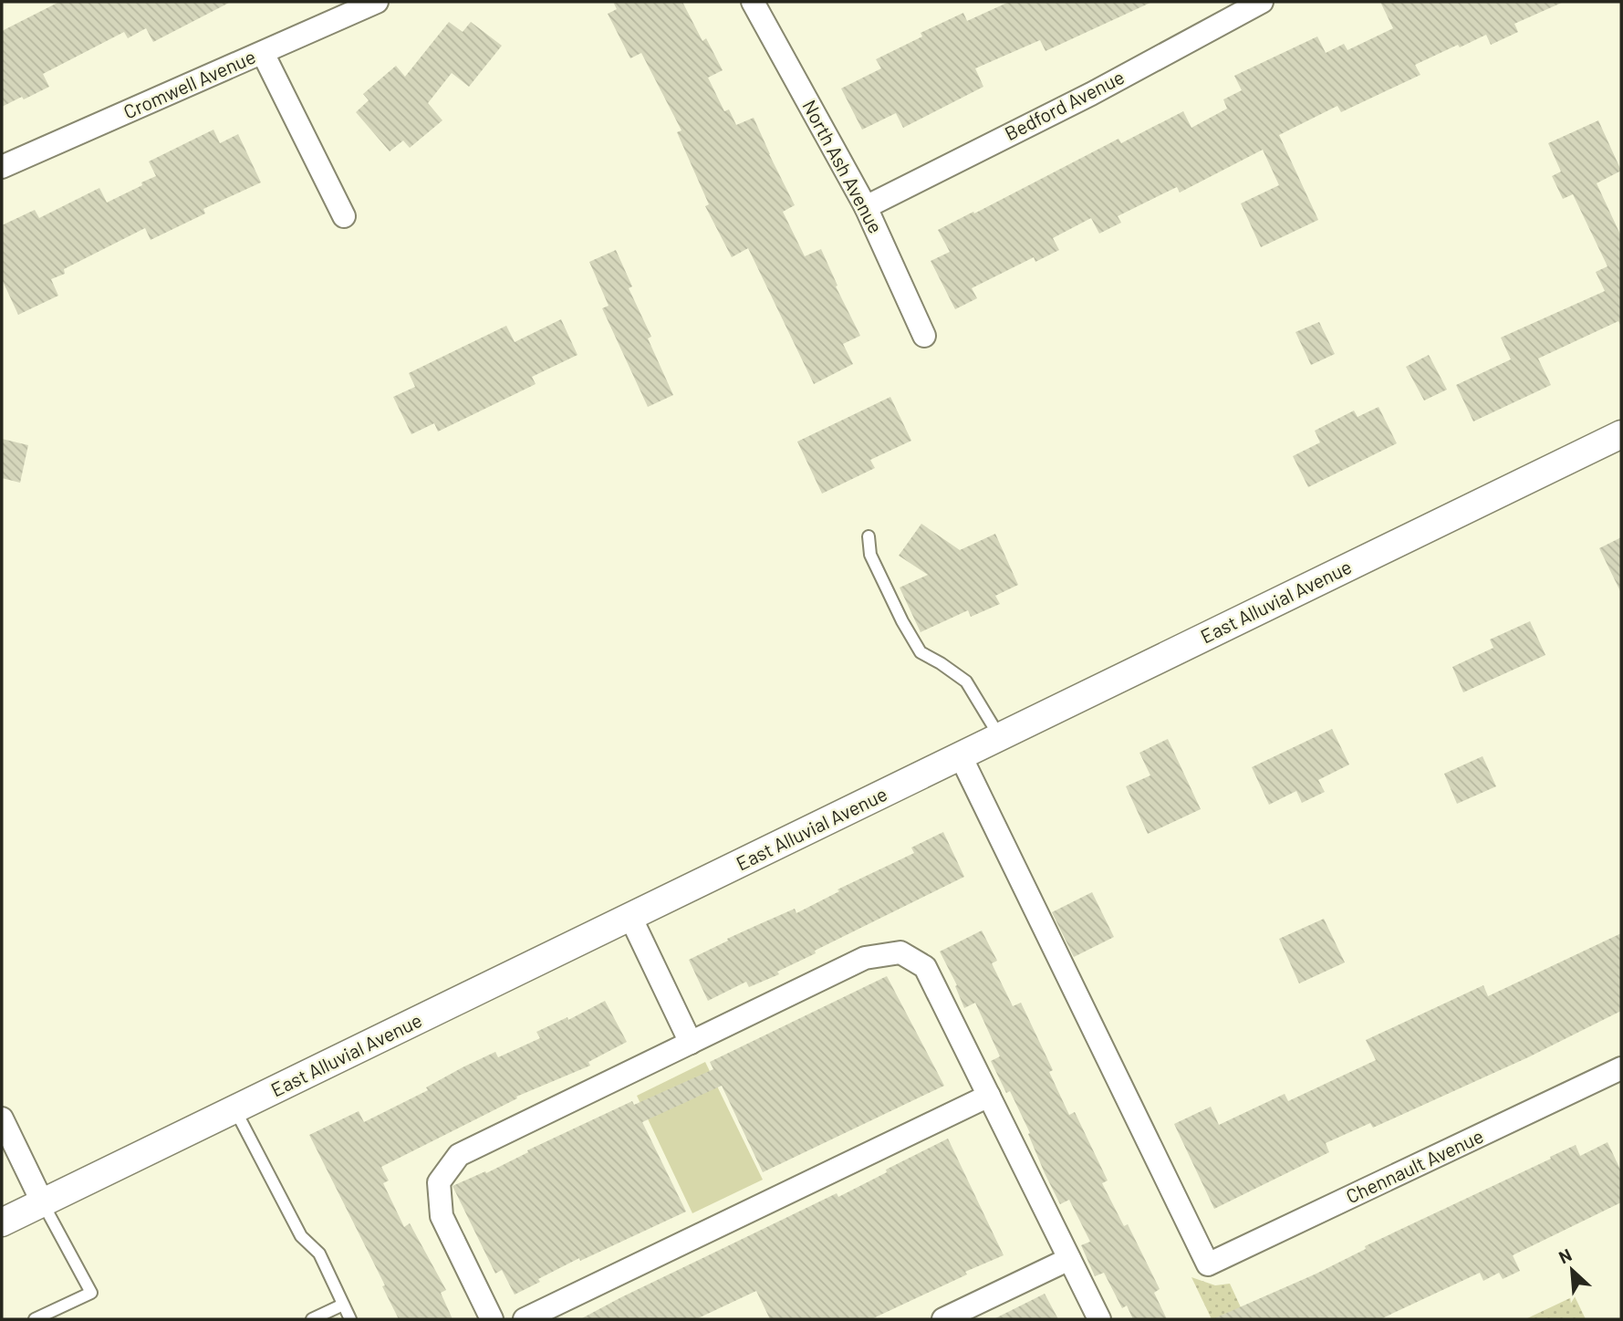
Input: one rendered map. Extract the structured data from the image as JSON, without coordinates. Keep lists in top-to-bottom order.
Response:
{
  "streets": {
    "street": [
      "Cromwell Avenue",
      "Bedford Avenue",
      "North Ash Avenue",
      "East Alluvial Avenue",
      "Chennault Avenue"
    ]
  },
  "crossings": [
    ["Bedford Avenue", "North Ash Avenue"],
    ["East Alluvial Avenue", "Chennault Avenue"]
  ],
  "north": "top left"
}
